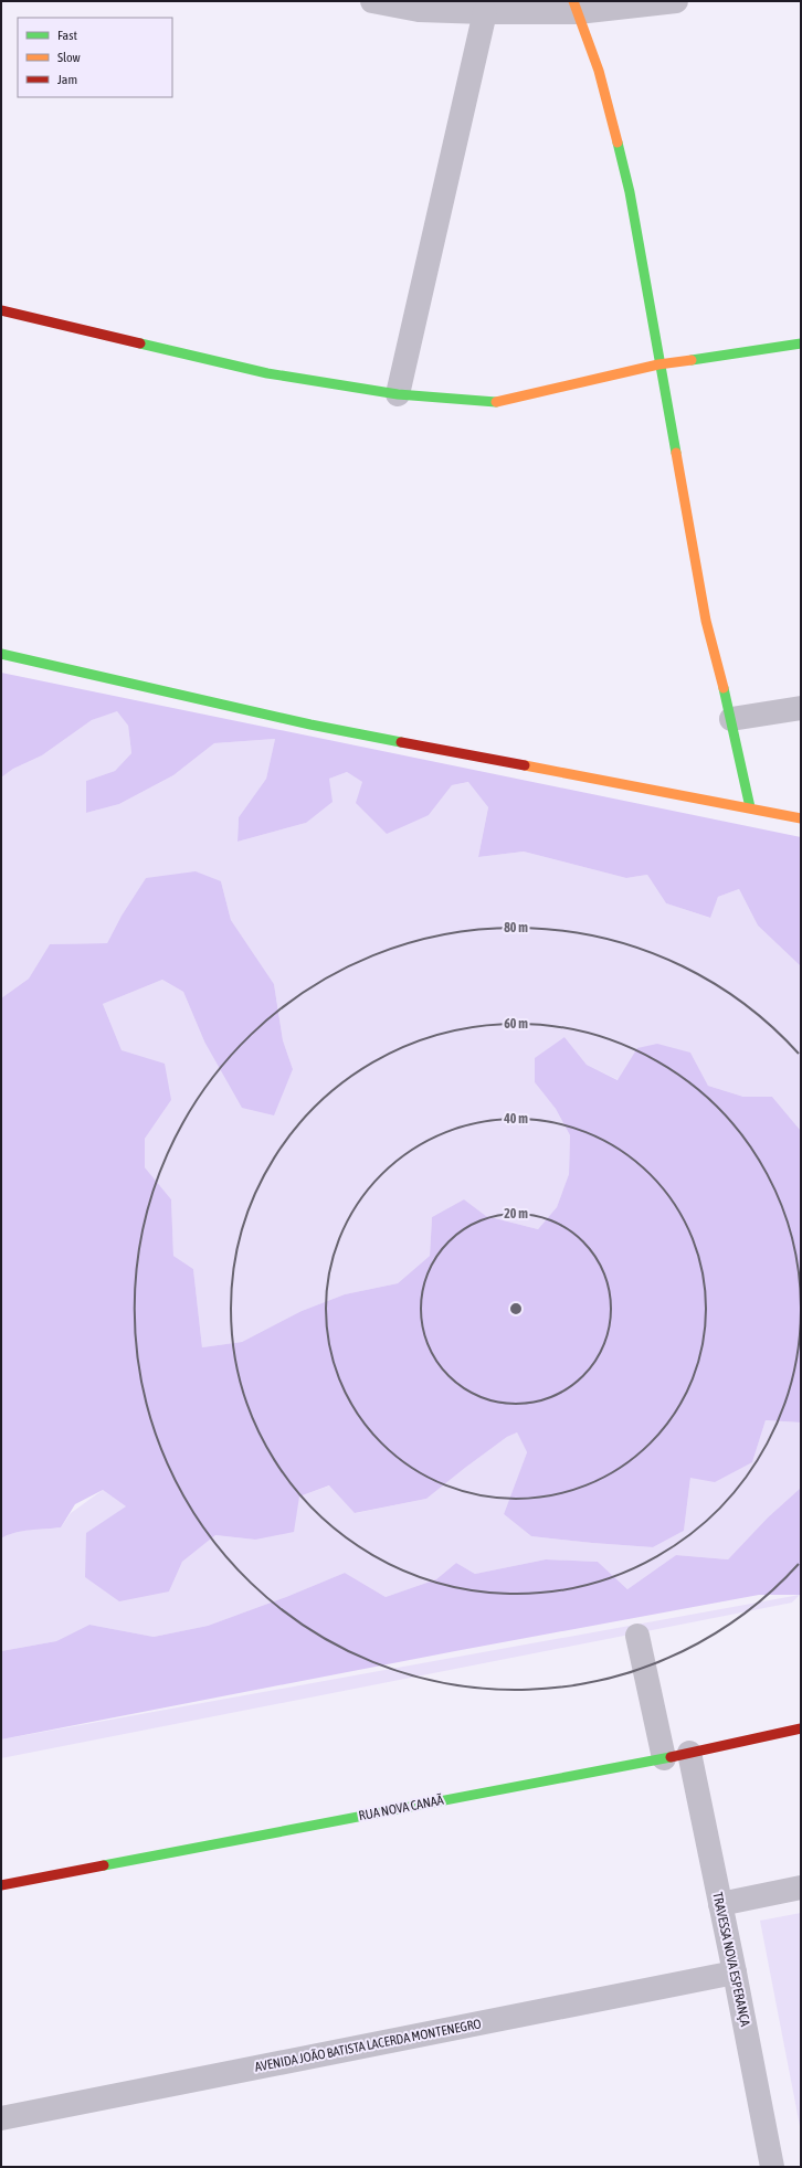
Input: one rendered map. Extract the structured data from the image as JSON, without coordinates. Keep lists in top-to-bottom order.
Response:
{
  "streets": {
    "street": ["RUA NOVA CANAÃ", "TRAVESSA NOVA ESPERANÇA", "AVENIDA JOÃO BATISTA LACERDA MONTENEGRO"]
  },
  "crossings": [
    ["RUA NOVA CANAÃ", "TRAVESSA NOVA ESPERANÇA"],
    ["TRAVESSA NOVA ESPERANÇA", "AVENIDA JOÃO BATISTA LACERDA MONTENEGRO"]
  ],
  "legend": ["Fast", "Slow", "Jam"],
  "rings": [
    "80 m",
    "60 m",
    "40 m",
    "20 m"
  ]
}
